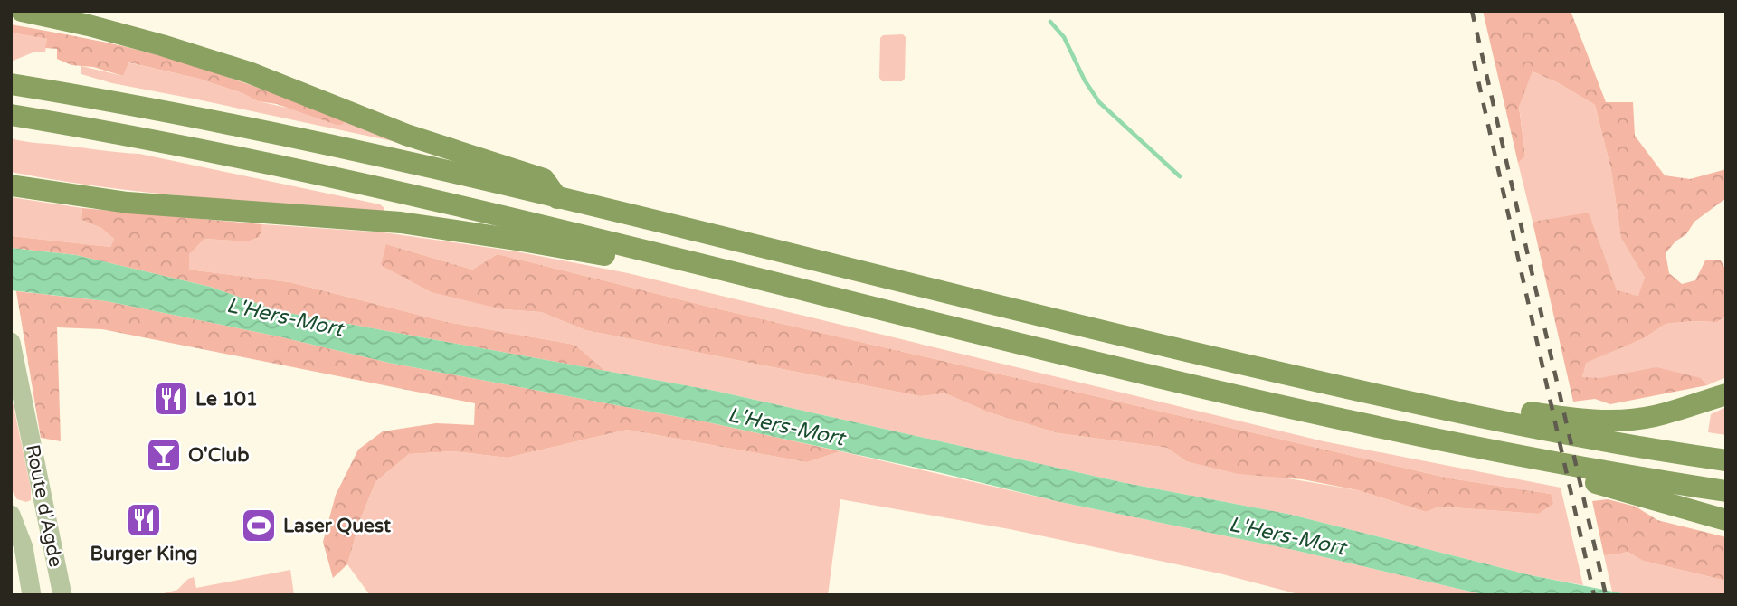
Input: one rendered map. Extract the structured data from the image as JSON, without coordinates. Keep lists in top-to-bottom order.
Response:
{
  "streets": {
    "main road": ["Route d'Agde"]
  },
  "water": ["L'Hers-Mort"],
  "places": {
    "restaurant": ["Le 101", "Burger King"],
    "bar": ["O'Club"],
    "sports": ["Laser Quest"]
  }
}
